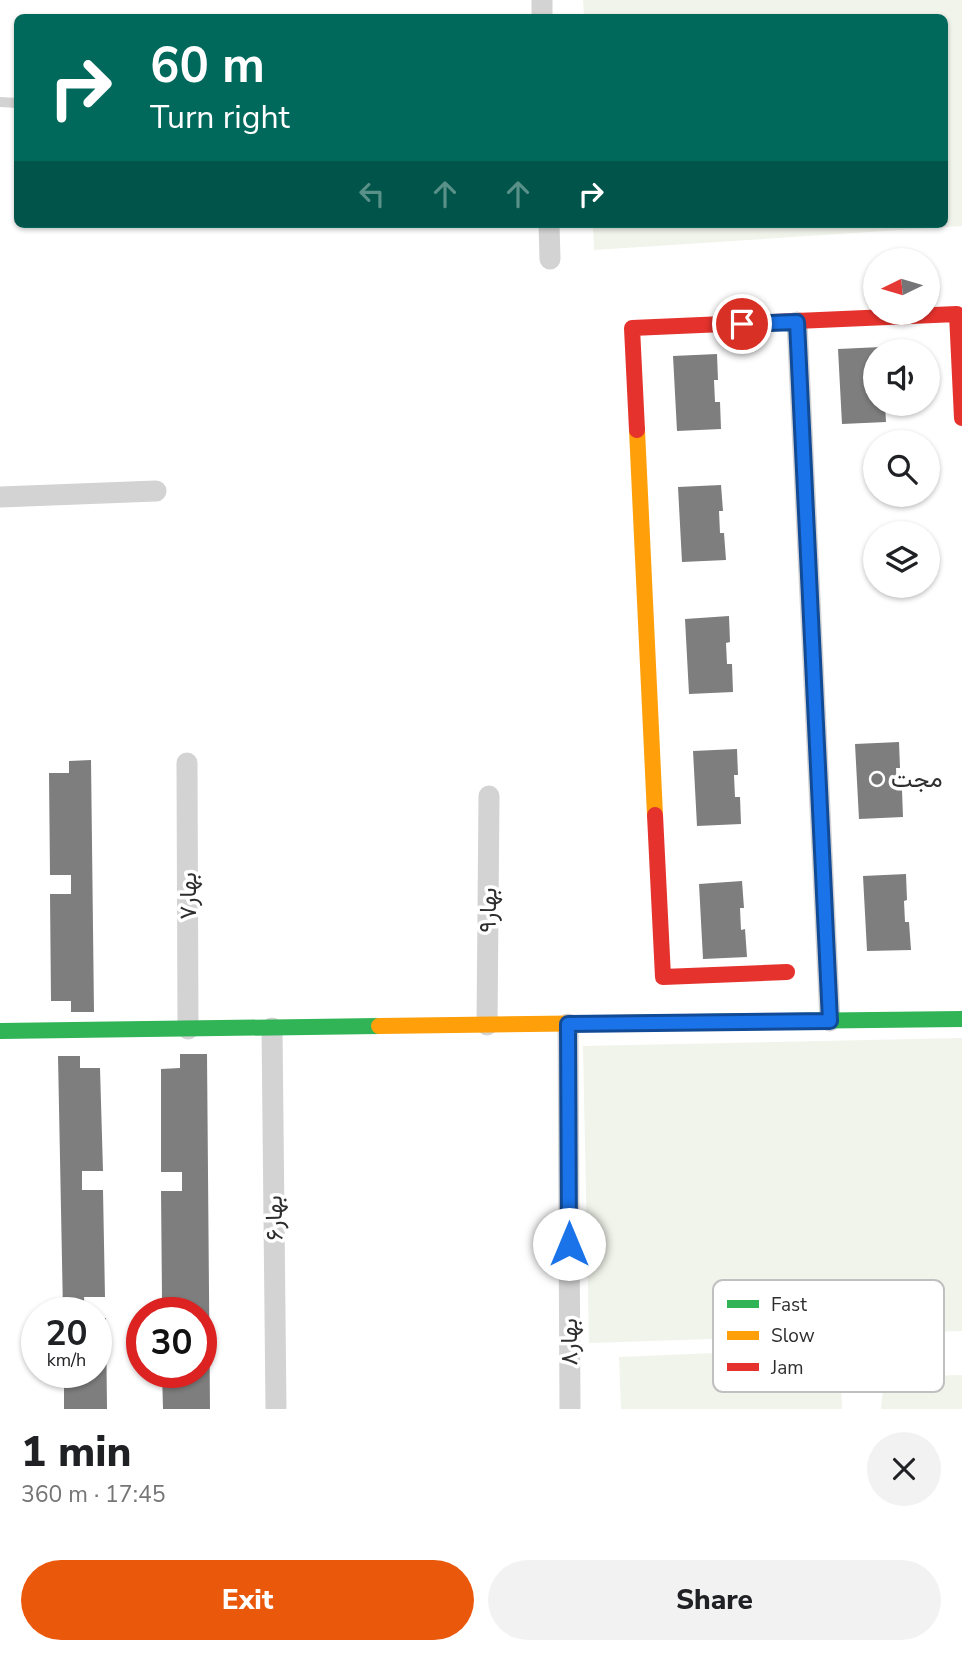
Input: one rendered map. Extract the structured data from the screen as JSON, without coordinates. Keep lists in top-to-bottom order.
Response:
{
  "streets": {
    "street": [
      "بهار۷",
      "بهار۹",
      "بهار۶",
      "بهار۸"
    ]
  },
  "places": ["مجت"],
  "legend": ["Fast", "Slow", "Jam"],
  "north": "left",
  "page": {
    "turn": ["60 m", "Turn right"],
    "speed": "20 km/h",
    "limit": "30",
    "heading": ["1 min", "360 m · 17:45"],
    "buttons": ["Exit", "Share"]
  }
}
